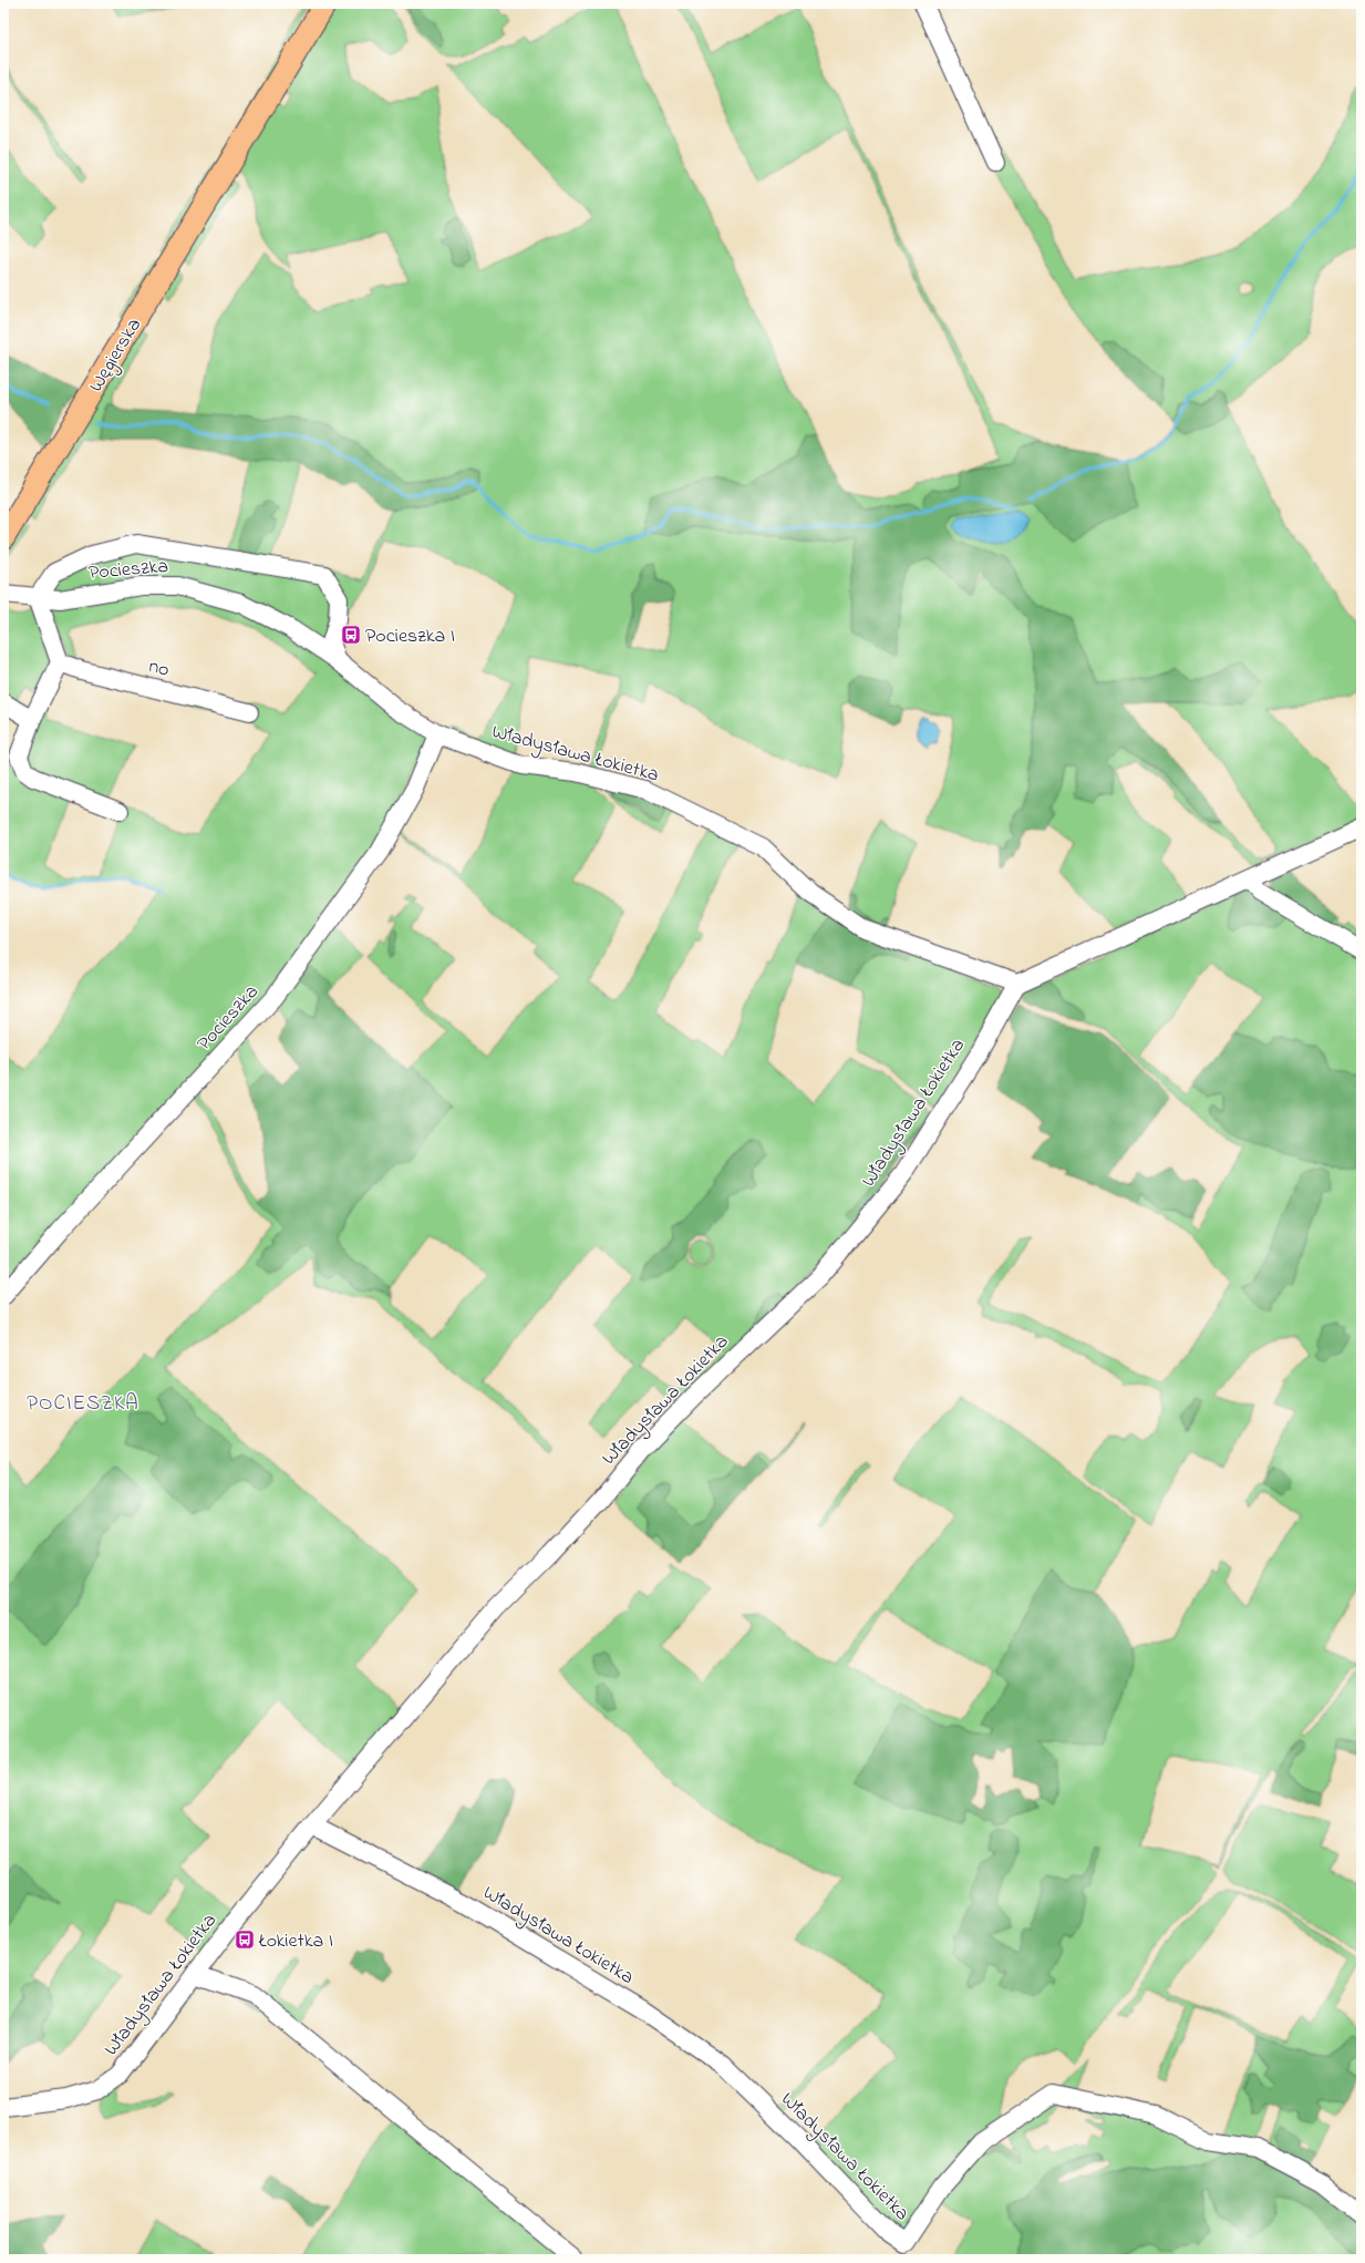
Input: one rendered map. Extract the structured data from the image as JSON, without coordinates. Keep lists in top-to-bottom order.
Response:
{
  "streets": {
    "main road": ["Węgierska"],
    "street": ["Pocieszka", "no", "Władysława Łokietka"]
  },
  "crossings": [
    ["Pocieszka", "Władysława Łokietka"]
  ],
  "districts": ["POCIESZKA"],
  "places": {
    "bus stop": ["Pocieszka I", "Łokietka I"]
  }
}
